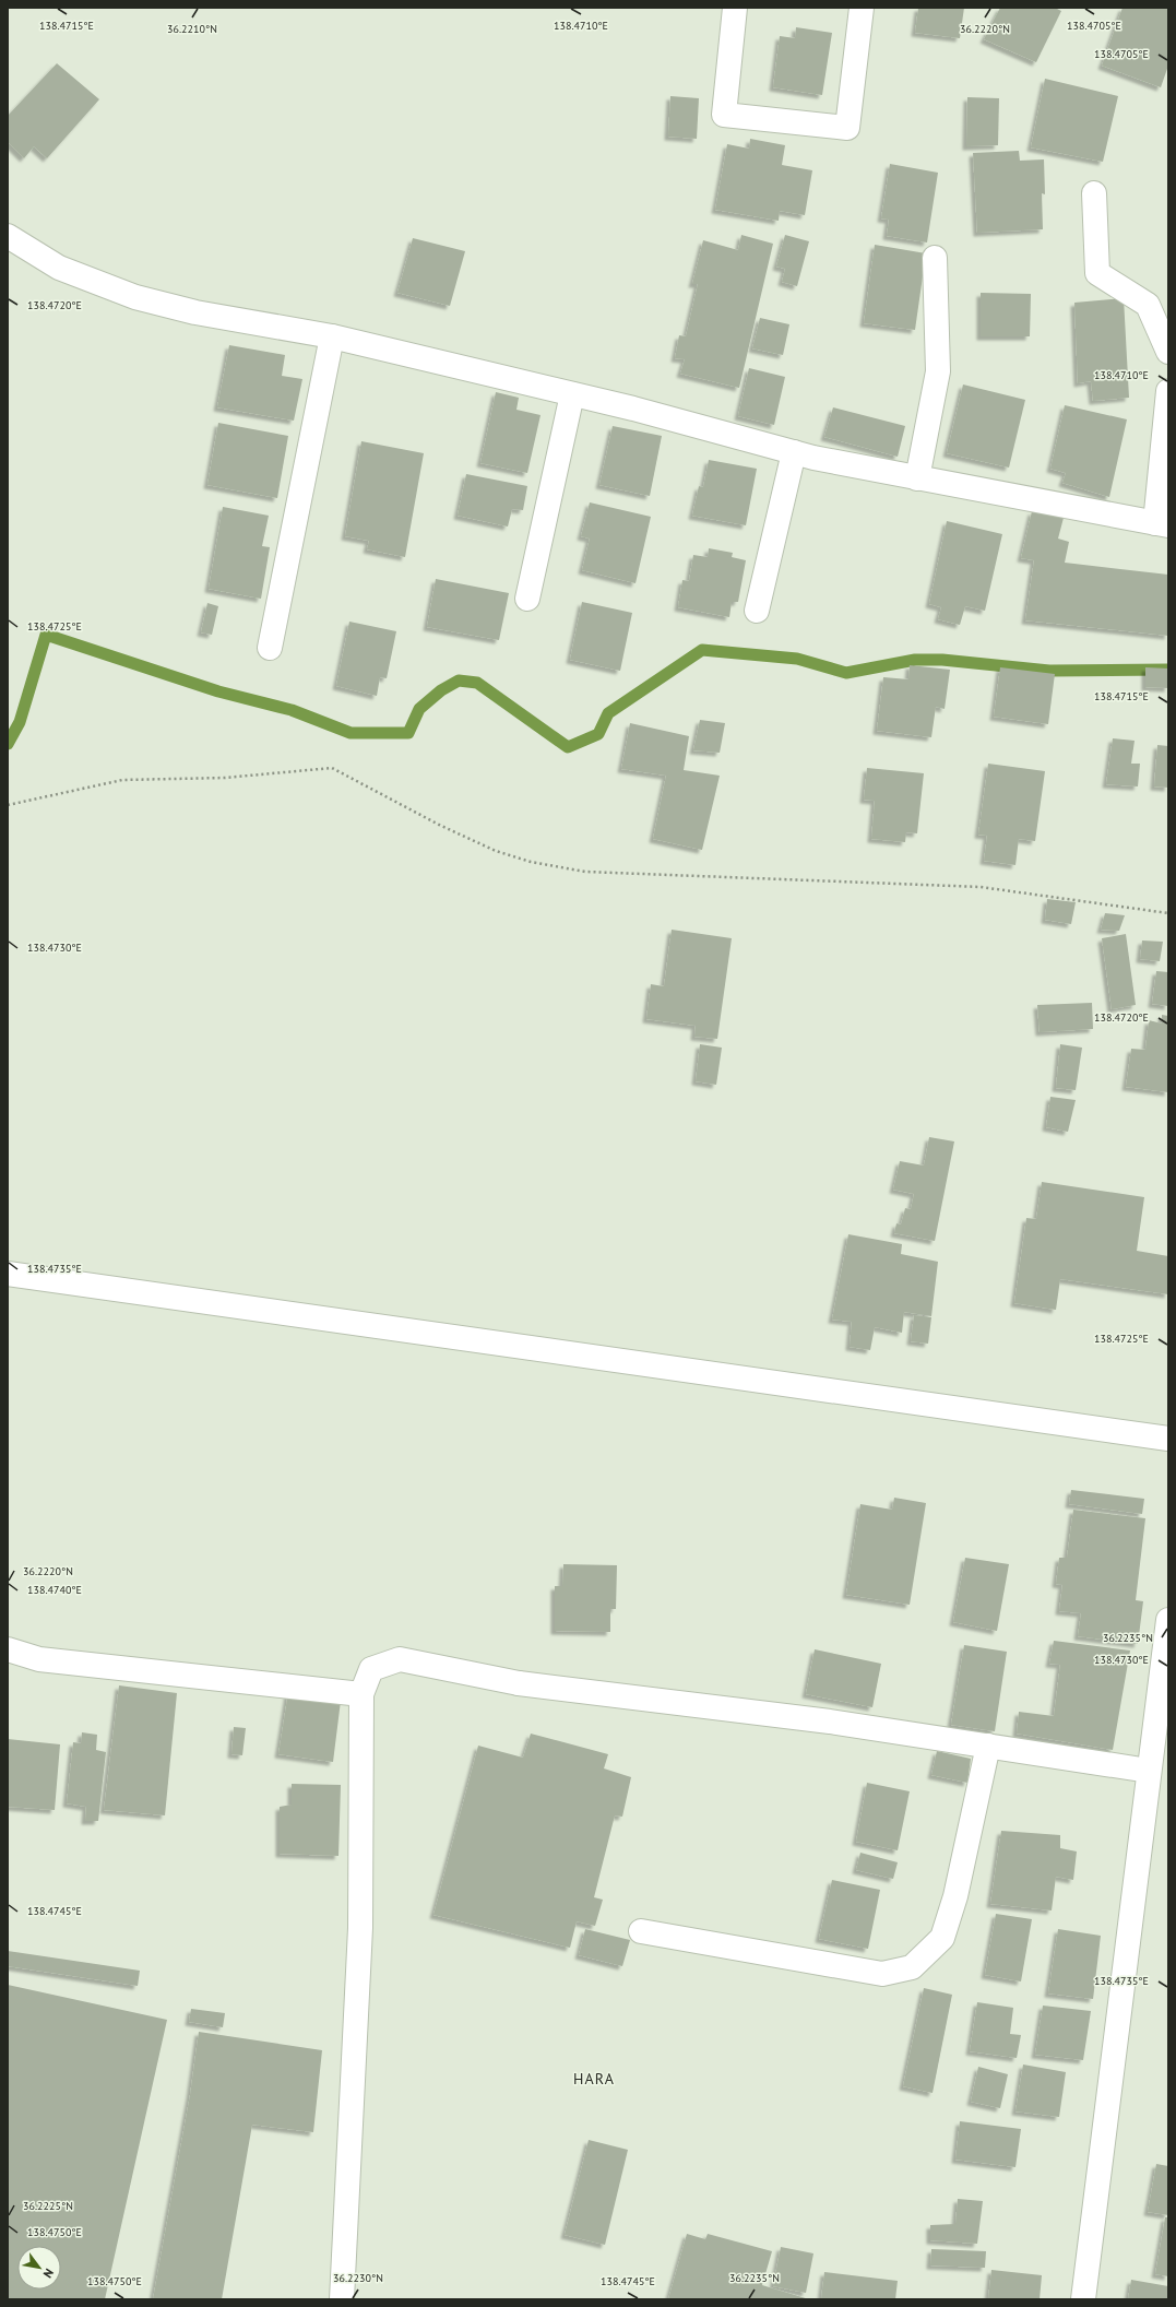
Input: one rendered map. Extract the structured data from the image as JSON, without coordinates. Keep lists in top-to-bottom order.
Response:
{
  "districts": ["HARA"],
  "north": "bottom right",
  "coordinates": [
    "138.4715°E",
    "138.4710°E",
    "138.4705°E",
    "36.2210°N",
    "36.2220°N",
    "138.4720°E",
    "138.4725°E",
    "138.4730°E",
    "138.4735°E",
    "138.4740°E",
    "36.2235°N",
    "138.4745°E",
    "36.2225°N",
    "138.4750°E",
    "36.2230°N"
  ]
}
